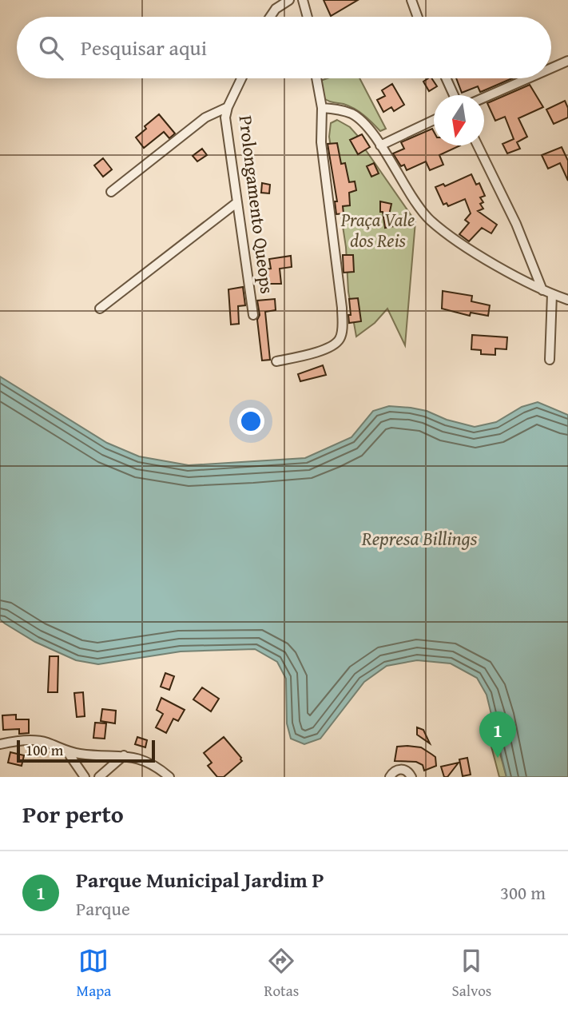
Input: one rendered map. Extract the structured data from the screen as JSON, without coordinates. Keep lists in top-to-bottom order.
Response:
{
  "streets": {
    "street": ["Prolongamento Queops"]
  },
  "water": ["Represa Billings"],
  "parks": ["Praça Vale dos Reis"],
  "scale_bar": "100 m",
  "north": "bottom",
  "page": {
    "search": "Pesquisar aqui",
    "pins": "1",
    "scale": "100 m",
    "heading": "Por perto",
    "list": [
      {
        "mark": "1",
        "name": "Parque Municipal Jardim P",
        "note": "Parque",
        "value": "300 m"
      }
    ],
    "nav": ["Mapa", "Rotas", "Salvos"]
  }
}
